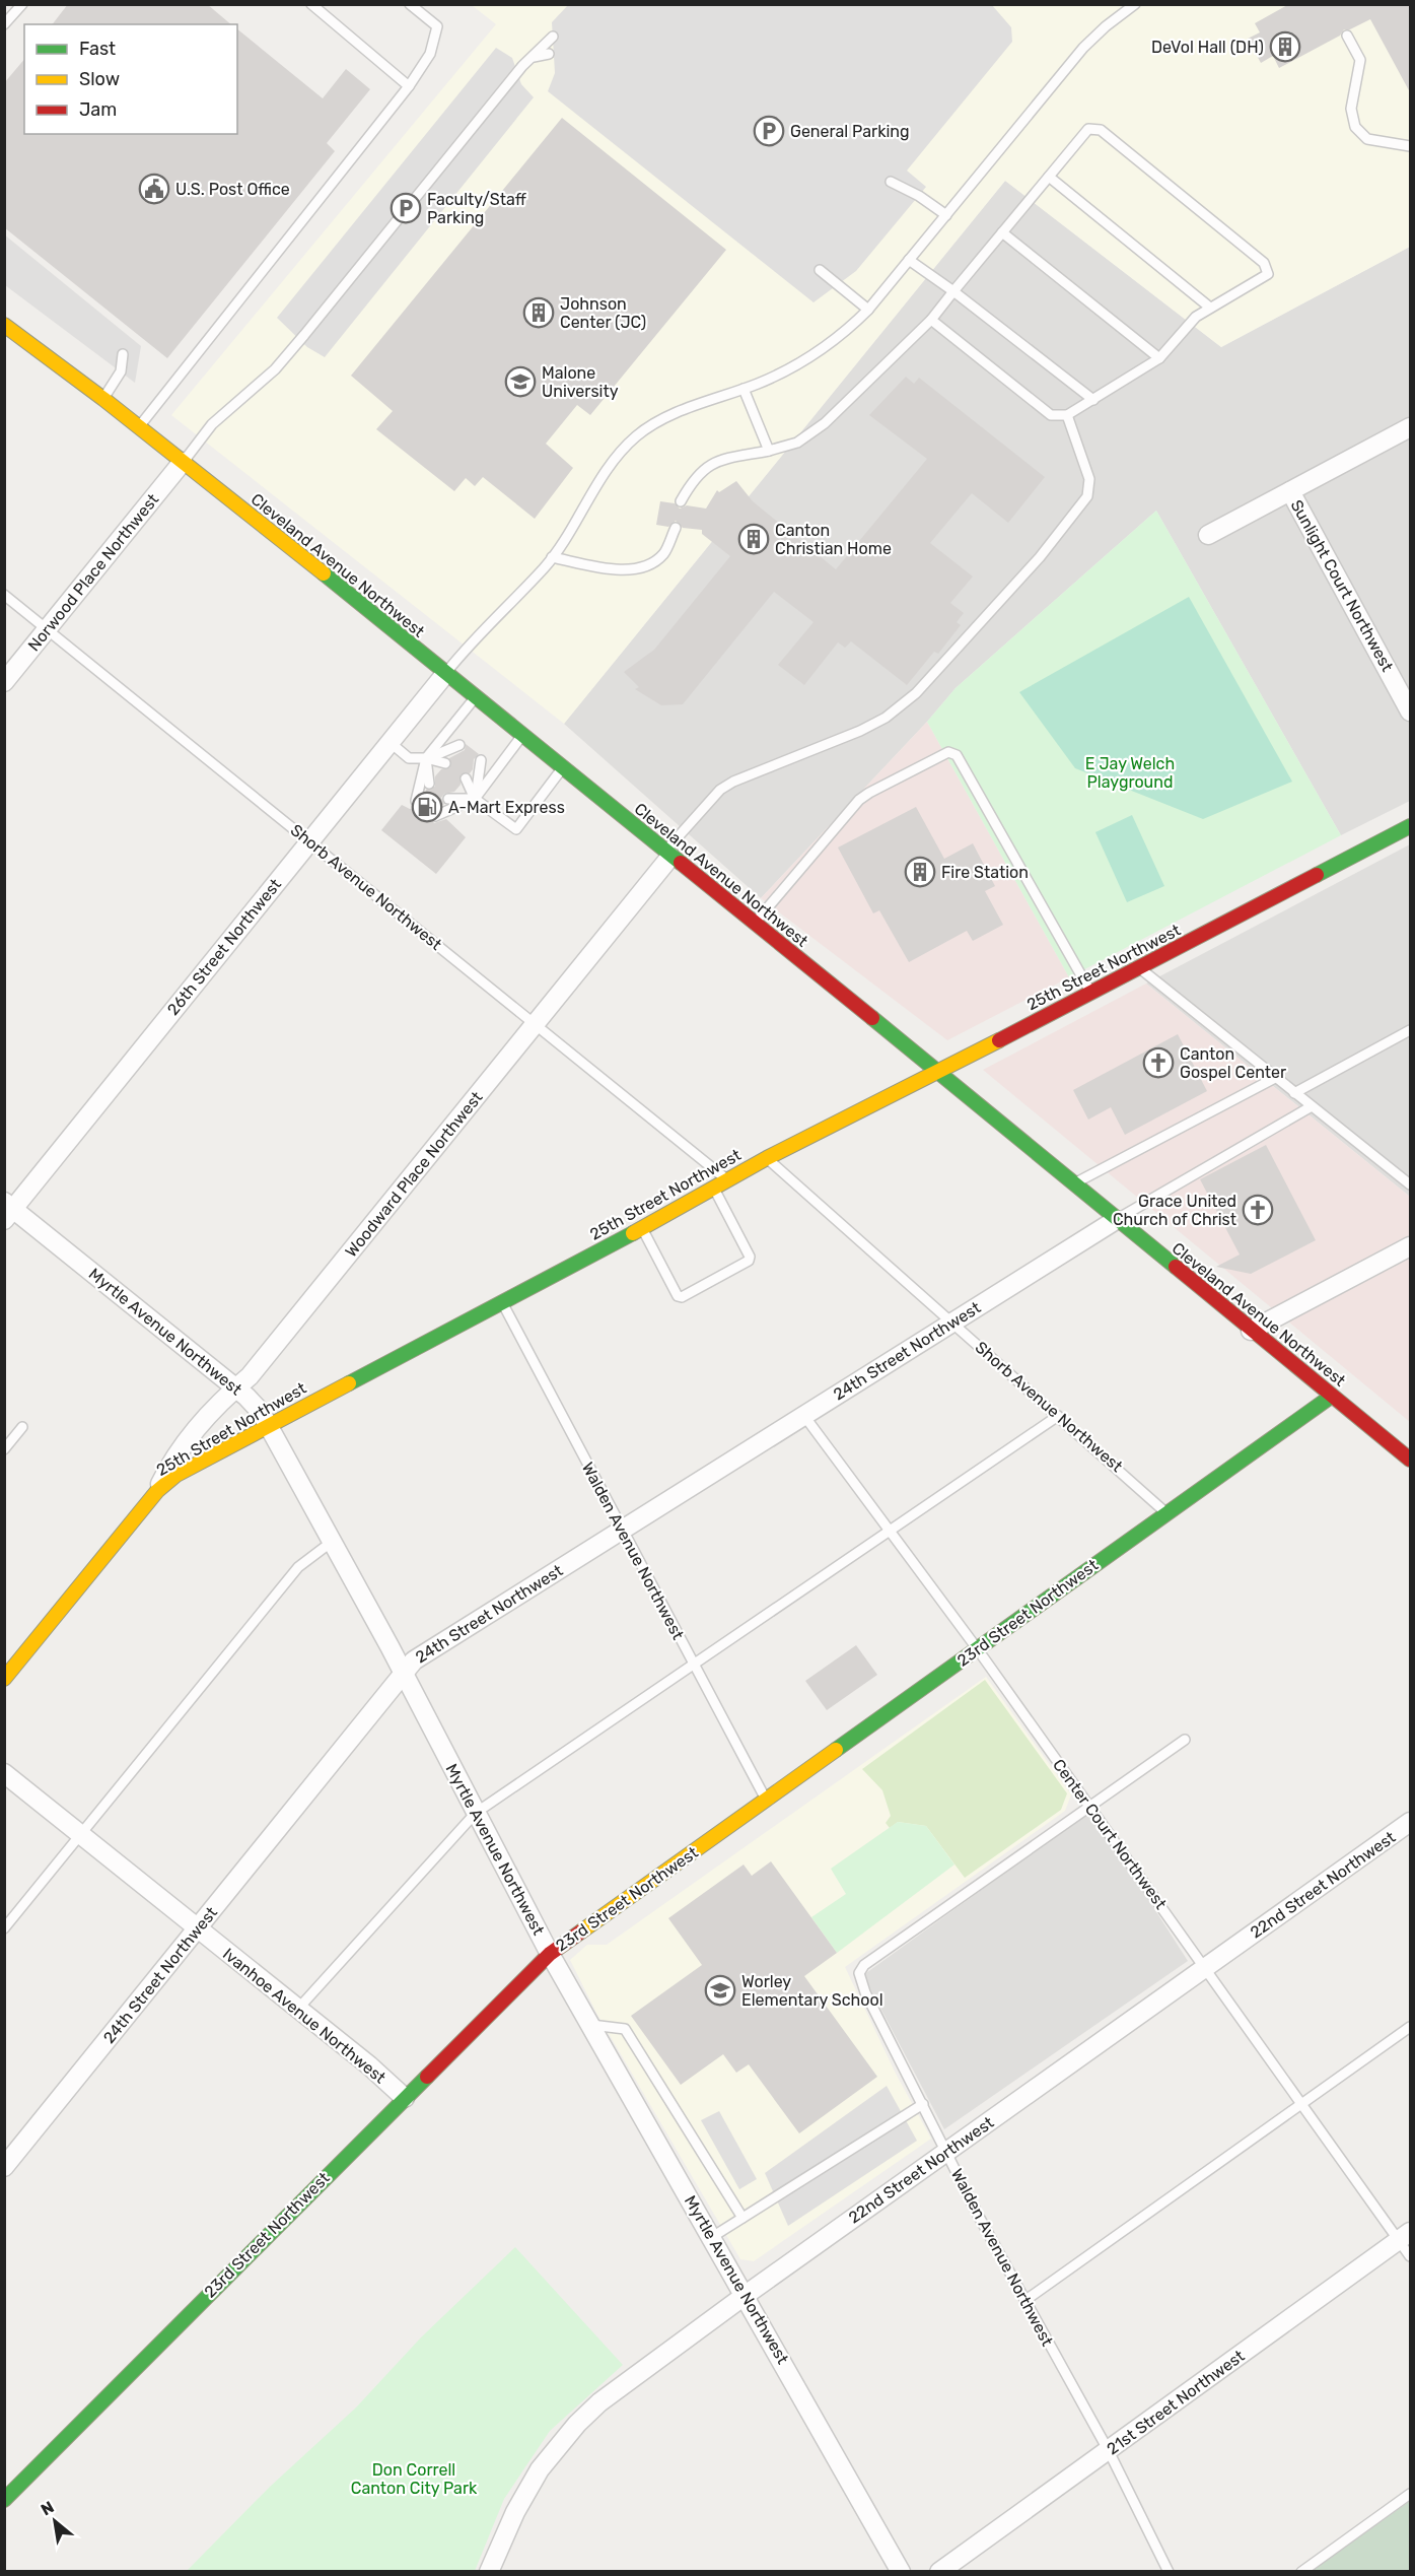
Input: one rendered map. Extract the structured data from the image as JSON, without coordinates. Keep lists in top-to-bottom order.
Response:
{
  "streets": {
    "street": [
      "Cleveland Avenue Northwest",
      "Norwood Place Northwest",
      "Sunlight Court Northwest",
      "26th Street Northwest",
      "25th Street Northwest",
      "Woodward Place Northwest",
      "Myrtle Avenue Northwest",
      "24th Street Northwest",
      "23rd Street Northwest",
      "22nd Street Northwest",
      "Ivanhoe Avenue Northwest",
      "21st Street Northwest"
    ],
    "lane": ["Shorb Avenue Northwest", "Walden Avenue Northwest", "Center Court Northwest"]
  },
  "crossings": [
    ["Cleveland Avenue Northwest", "Norwood Place Northwest"],
    ["Cleveland Avenue Northwest", "26th Street Northwest"],
    ["Cleveland Avenue Northwest", "25th Street Northwest"],
    ["Cleveland Avenue Northwest", "Woodward Place Northwest"],
    ["Cleveland Avenue Northwest", "24th Street Northwest"],
    ["Cleveland Avenue Northwest", "23rd Street Northwest"],
    ["Norwood Place Northwest", "Shorb Avenue Northwest"],
    ["Shorb Avenue Northwest", "26th Street Northwest"],
    ["Shorb Avenue Northwest", "25th Street Northwest"],
    ["Shorb Avenue Northwest", "Woodward Place Northwest"],
    ["Shorb Avenue Northwest", "24th Street Northwest"],
    ["Shorb Avenue Northwest", "23rd Street Northwest"],
    ["26th Street Northwest", "Myrtle Avenue Northwest"],
    ["25th Street Northwest", "Woodward Place Northwest"],
    ["25th Street Northwest", "Myrtle Avenue Northwest"],
    ["25th Street Northwest", "Walden Avenue Northwest"],
    ["Woodward Place Northwest", "Myrtle Avenue Northwest"],
    ["Myrtle Avenue Northwest", "24th Street Northwest"],
    ["Myrtle Avenue Northwest", "23rd Street Northwest"],
    ["Myrtle Avenue Northwest", "22nd Street Northwest"],
    ["24th Street Northwest", "Walden Avenue Northwest"],
    ["24th Street Northwest", "Center Court Northwest"],
    ["24th Street Northwest", "Ivanhoe Avenue Northwest"],
    ["Walden Avenue Northwest", "23rd Street Northwest"],
    ["Walden Avenue Northwest", "Center Court Northwest"],
    ["Walden Avenue Northwest", "22nd Street Northwest"],
    ["Walden Avenue Northwest", "21st Street Northwest"],
    ["23rd Street Northwest", "Center Court Northwest"],
    ["23rd Street Northwest", "Ivanhoe Avenue Northwest"],
    ["Center Court Northwest", "22nd Street Northwest"],
    ["Center Court Northwest", "21st Street Northwest"]
  ],
  "parks": ["E Jay Welch Playground", "Don Correll Canton City Park"],
  "places": {
    "building": [
      "DeVol Hall (DH)",
      "Johnson Center (JC)",
      "Canton Christian Home",
      "Fire Station"
    ],
    "parking": ["General Parking", "Faculty/Staff Parking"],
    "public building": ["U.S. Post Office"],
    "school or university": ["Malone University", "Worley Elementary School"],
    "fuel station": ["A-Mart Express"],
    "church": ["Canton Gospel Center", "Grace United Church of Christ"]
  },
  "legend": ["Fast", "Slow", "Jam"],
  "north": "top left"
}
